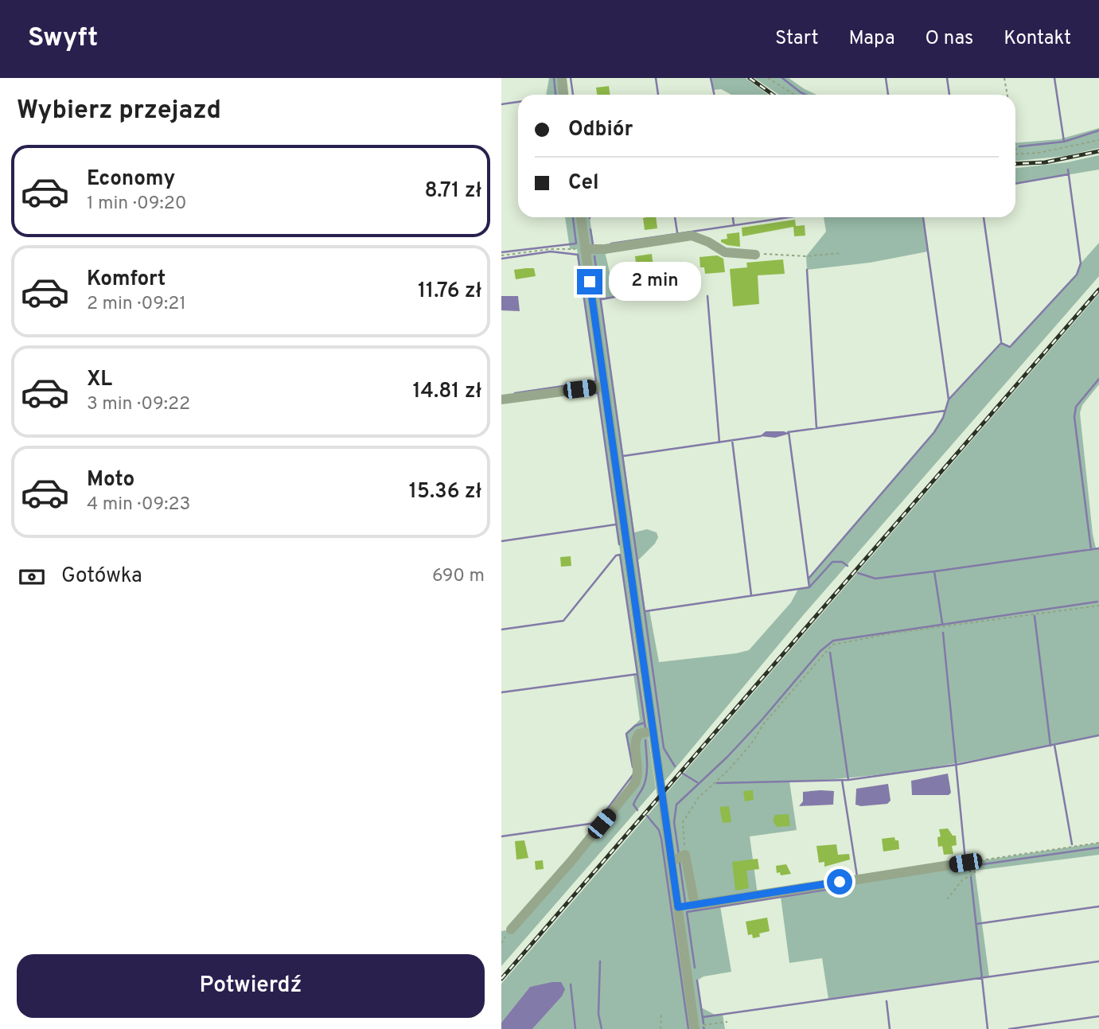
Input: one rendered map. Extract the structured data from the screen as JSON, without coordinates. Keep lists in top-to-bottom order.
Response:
{
  "page": {
    "header": "Swyft",
    "nav": [
      "Start",
      "Mapa",
      "O nas",
      "Kontakt"
    ],
    "heading": "Wybierz przejazd",
    "banner": ["Odbiór", "Cel"],
    "list": [
      {
        "name": "Economy",
        "note": "1 min · 09:20",
        "value": "8.71 zł"
      },
      {
        "name": "Komfort",
        "note": "2 min · 09:21",
        "value": "11.76 zł"
      },
      {
        "name": "XL",
        "note": "3 min · 09:22",
        "value": "14.81 zł"
      },
      {
        "name": "Moto",
        "note": "4 min · 09:23",
        "value": "15.36 zł"
      }
    ],
    "bubble": "2 min",
    "pay": ["Gotówka", "690 m"],
    "buttons": "Potwierdź"
  }
}
